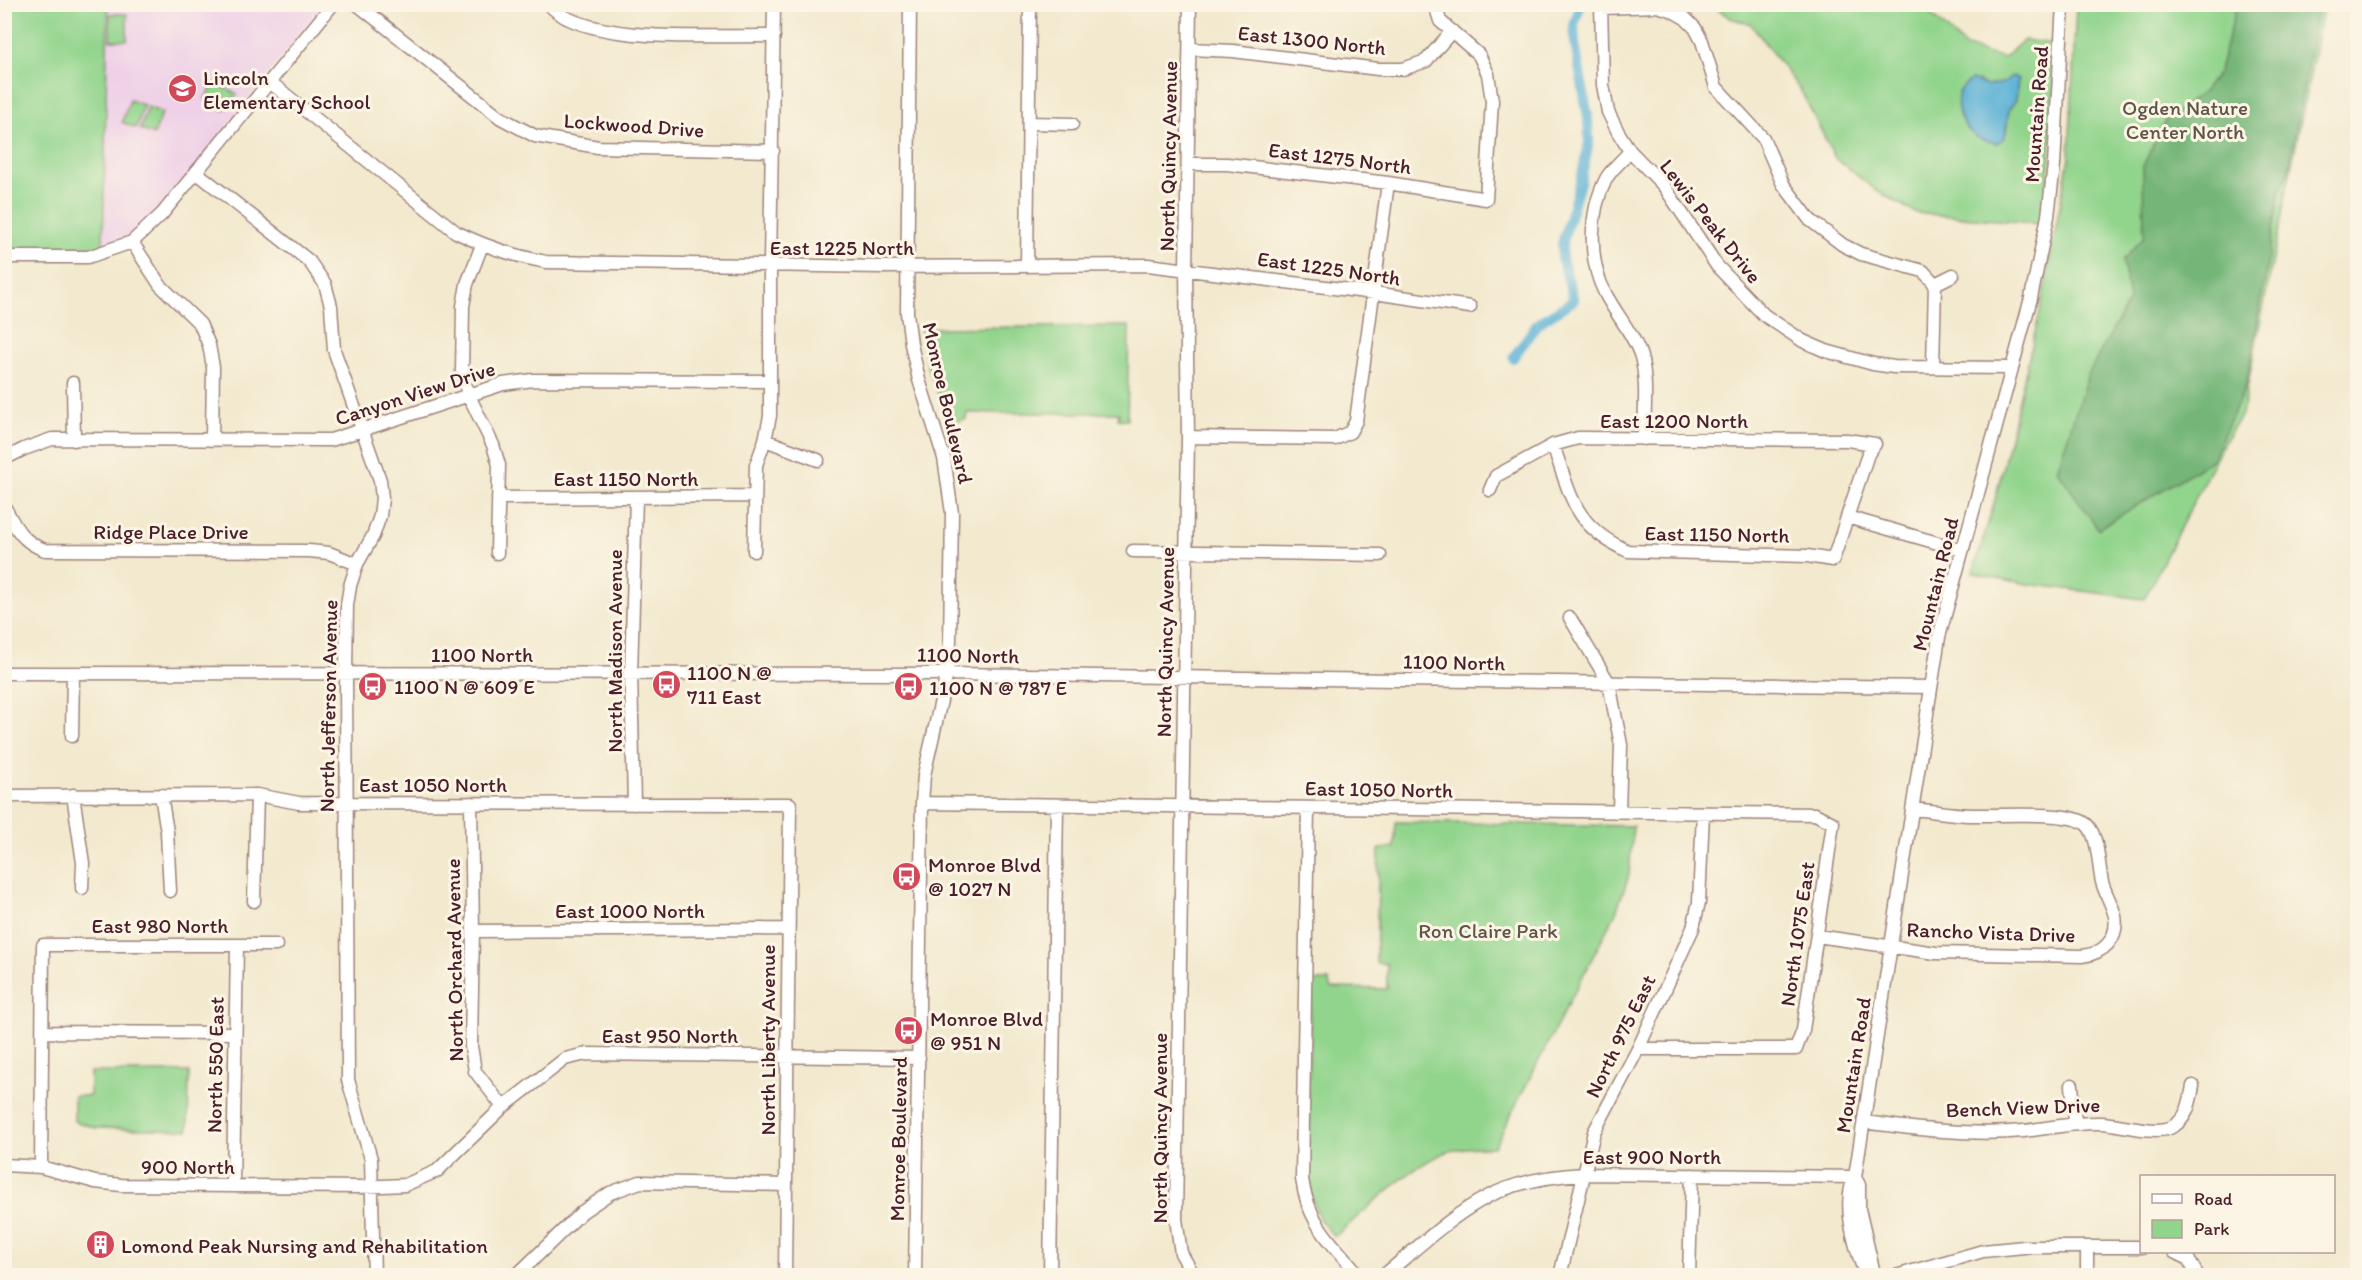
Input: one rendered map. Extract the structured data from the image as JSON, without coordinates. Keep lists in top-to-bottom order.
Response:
{
  "streets": {
    "street": [
      "East 1300 North",
      "Mountain Road",
      "Lockwood Drive",
      "North Quincy Avenue",
      "East 1275 North",
      "Lewis Peak Drive",
      "East 1225 North",
      "Canyon View Drive",
      "Monroe Boulevard",
      "East 1200 North",
      "East 1150 North",
      "Ridge Place Drive",
      "North Madison Avenue",
      "1100 North",
      "North Jefferson Avenue",
      "East 1050 North",
      "East 1000 North",
      "East 980 North",
      "Rancho Vista Drive",
      "North 1075 East",
      "North Orchard Avenue",
      "East 950 North",
      "North 975 East",
      "North Liberty Avenue",
      "North 550 East",
      "Bench View Drive",
      "East 900 North",
      "900 North"
    ]
  },
  "crossings": [
    ["East 1300 North", "North Quincy Avenue"],
    ["East 1300 North", "East 1275 North"],
    ["Mountain Road", "Lewis Peak Drive"],
    ["Mountain Road", "1100 North"],
    ["Mountain Road", "Rancho Vista Drive"],
    ["Mountain Road", "Bench View Drive"],
    ["Mountain Road", "East 900 North"],
    ["North Quincy Avenue", "East 1275 North"],
    ["North Quincy Avenue", "East 1225 North"],
    ["North Quincy Avenue", "1100 North"],
    ["North Quincy Avenue", "East 1050 North"],
    ["East 1225 North", "Monroe Boulevard"],
    ["Canyon View Drive", "North Jefferson Avenue"],
    ["Monroe Boulevard", "1100 North"],
    ["Monroe Boulevard", "East 1050 North"],
    ["Monroe Boulevard", "East 950 North"],
    ["East 1200 North", "East 1150 North"],
    ["East 1150 North", "North Madison Avenue"],
    ["Ridge Place Drive", "North Jefferson Avenue"],
    ["North Madison Avenue", "1100 North"],
    ["North Madison Avenue", "East 1050 North"],
    ["1100 North", "North Jefferson Avenue"],
    ["North Jefferson Avenue", "East 1050 North"],
    ["North Jefferson Avenue", "900 North"],
    ["East 1050 North", "North 1075 East"],
    ["East 1050 North", "North Orchard Avenue"],
    ["East 1050 North", "North 975 East"],
    ["East 1050 North", "North Liberty Avenue"],
    ["East 1000 North", "North Orchard Avenue"],
    ["East 1000 North", "North Liberty Avenue"],
    ["East 980 North", "North 550 East"],
    ["North 1075 East", "North 975 East"],
    ["North Orchard Avenue", "900 North"],
    ["East 950 North", "North Liberty Avenue"],
    ["East 950 North", "900 North"],
    ["North 975 East", "East 900 North"],
    ["North 550 East", "900 North"]
  ],
  "parks": ["Ogden Nature Center North", "Ron Claire Park"],
  "places": {
    "school or university": ["Lincoln Elementary School"],
    "bus stop": [
      "1100 N @ 711 East",
      "1100 N @ 609 E",
      "1100 N @ 787 E",
      "Monroe Blvd @ 1027 N",
      "Monroe Blvd @ 951 N"
    ],
    "building": ["Lomond Peak Nursing and Rehabilitation"]
  },
  "legend": ["Road", "Park"]
}
